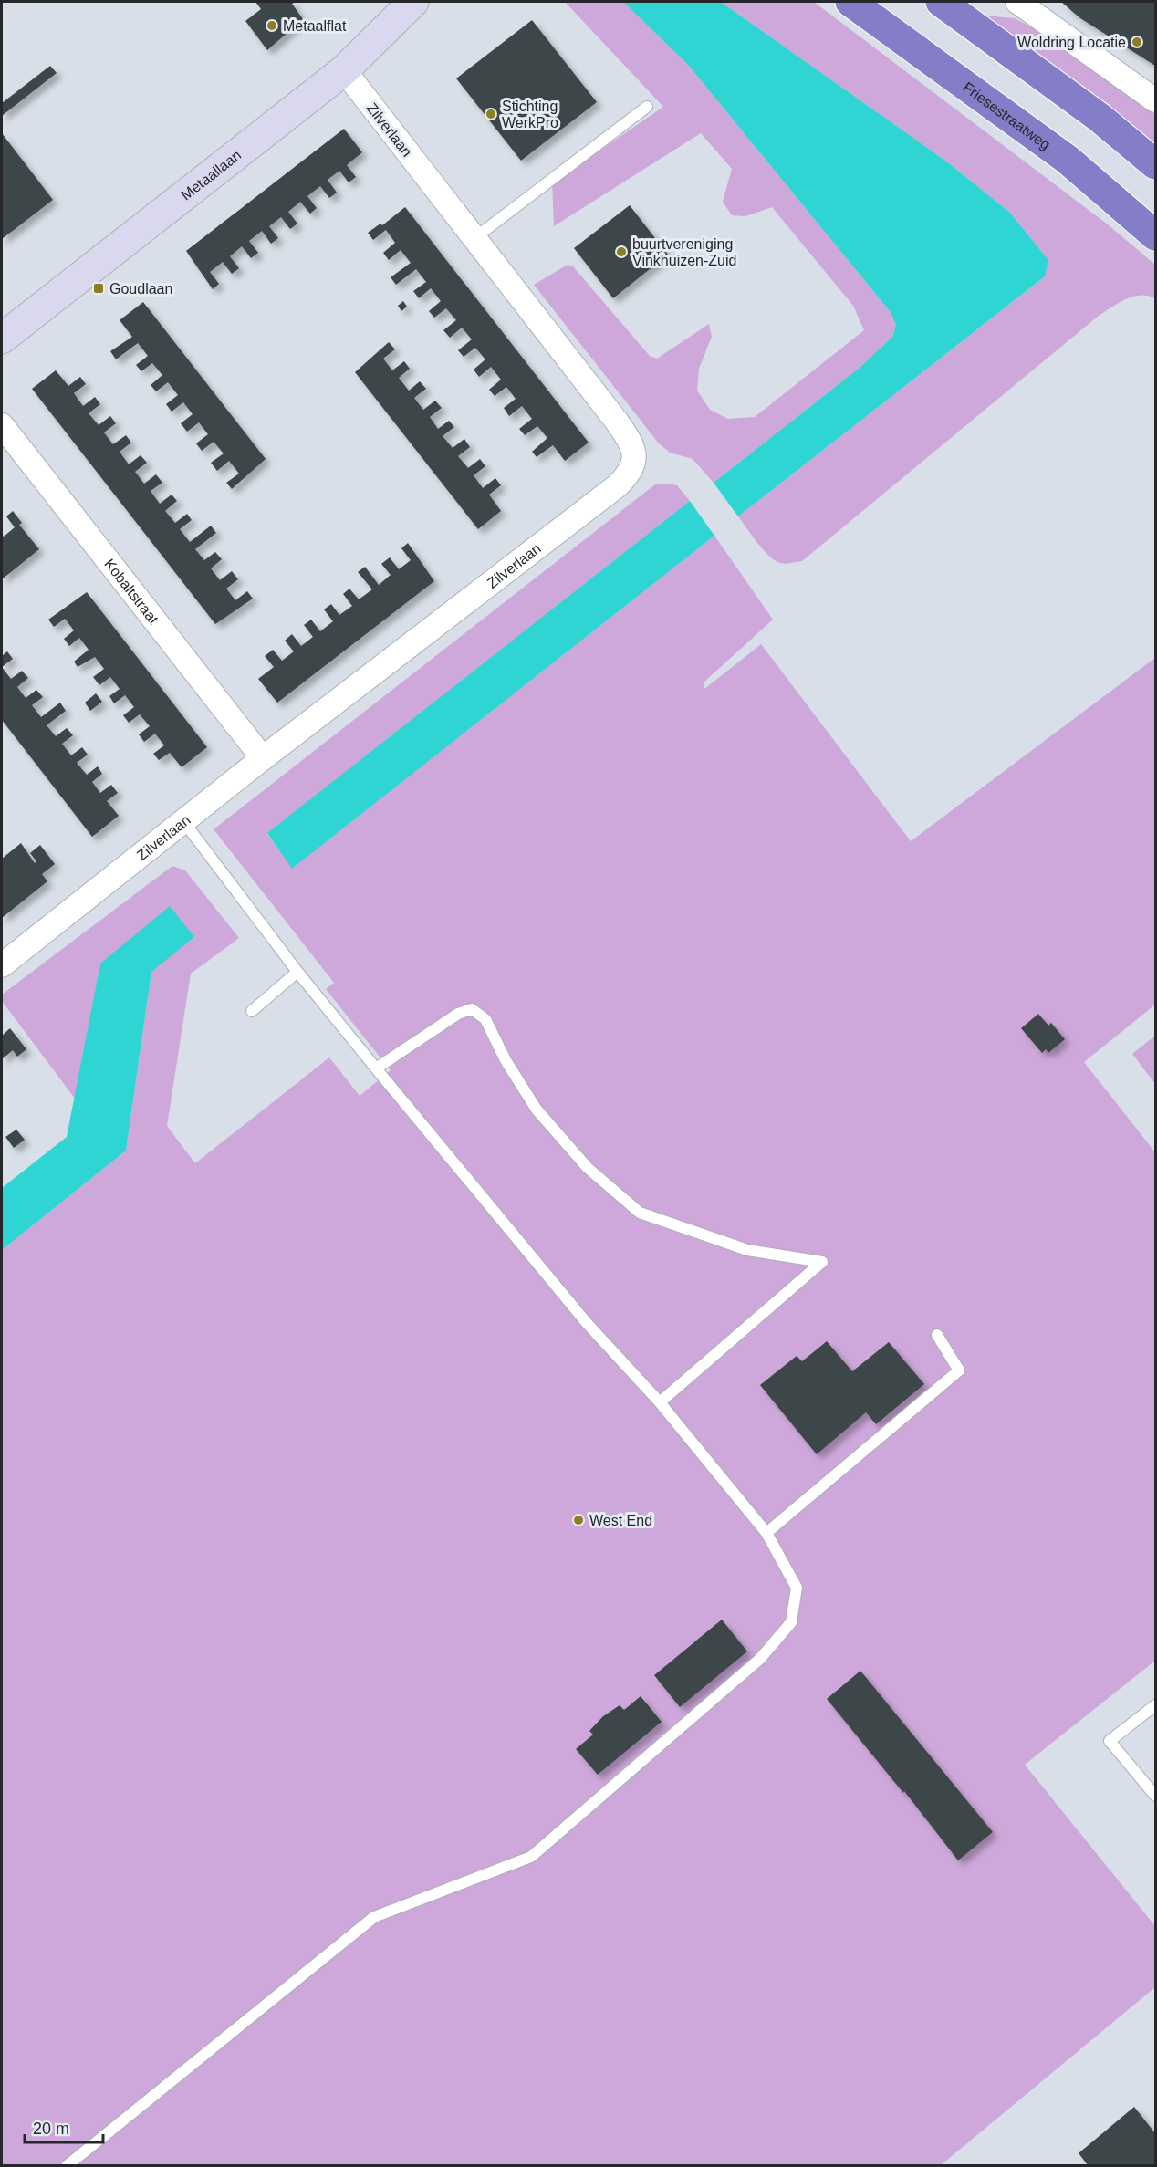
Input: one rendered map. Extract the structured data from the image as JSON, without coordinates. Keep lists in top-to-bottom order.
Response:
{
  "streets": {
    "highway": ["Friesestraatweg"],
    "street": ["Zilverlaan", "Metaallaan", "Kobaltstraat"]
  },
  "crossings": [
    ["Zilverlaan", "Metaallaan"],
    ["Zilverlaan", "Kobaltstraat"]
  ],
  "places": {
    "other": [
      "Metaalflat",
      "Woldring Locatie",
      "Stichting WerkPro",
      "buurtvereniging Vinkhuizen-Zuid",
      "West End"
    ],
    "transit": ["Goudlaan"]
  },
  "scale_bar": "20 m"
}
